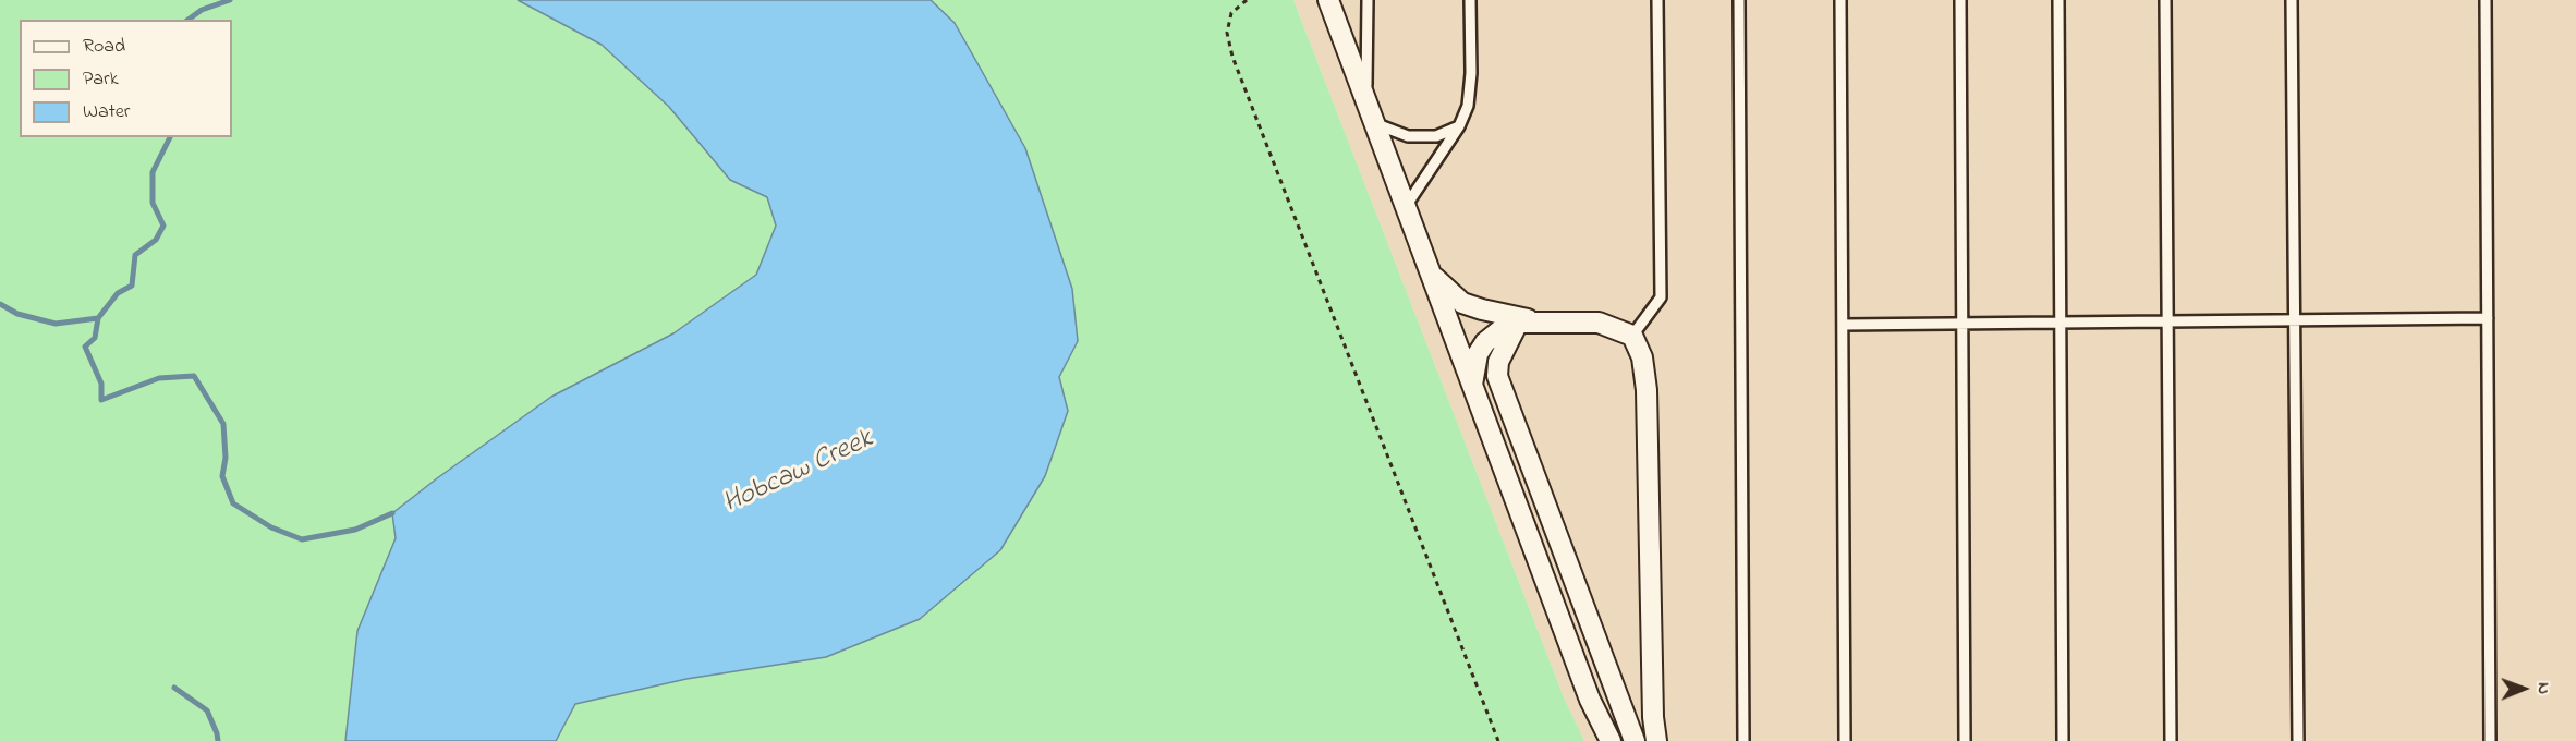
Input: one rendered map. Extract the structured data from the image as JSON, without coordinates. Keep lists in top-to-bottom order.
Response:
{
  "water": ["Hobcaw Creek"],
  "legend": ["Road", "Park", "Water"],
  "north": "right"
}
